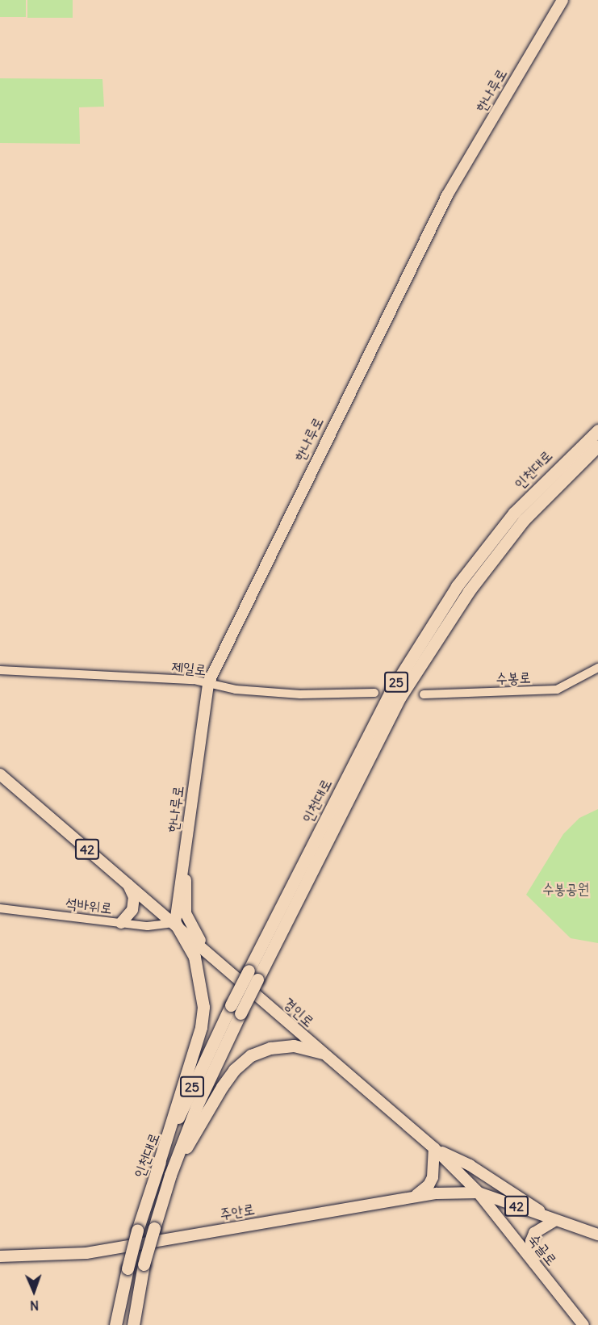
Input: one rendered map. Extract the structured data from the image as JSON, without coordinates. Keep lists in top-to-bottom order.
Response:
{
  "streets": {
    "highway": ["인천대로", "25"],
    "main road": [
      "한나루로",
      "42",
      "경인로",
      "주안로",
      "숙골로"
    ],
    "street": ["제일로", "수봉로", "석바위로"]
  },
  "crossings": [
    ["한나루로", "제일로"],
    ["한나루로", "석바위로"],
    ["한나루로", "경인로"],
    ["석바위로", "경인로"],
    ["경인로", "주안로"],
    ["경인로", "숙골로"],
    ["주안로", "숙골로"]
  ],
  "parks": ["수봉공원"],
  "north": "bottom"
}
